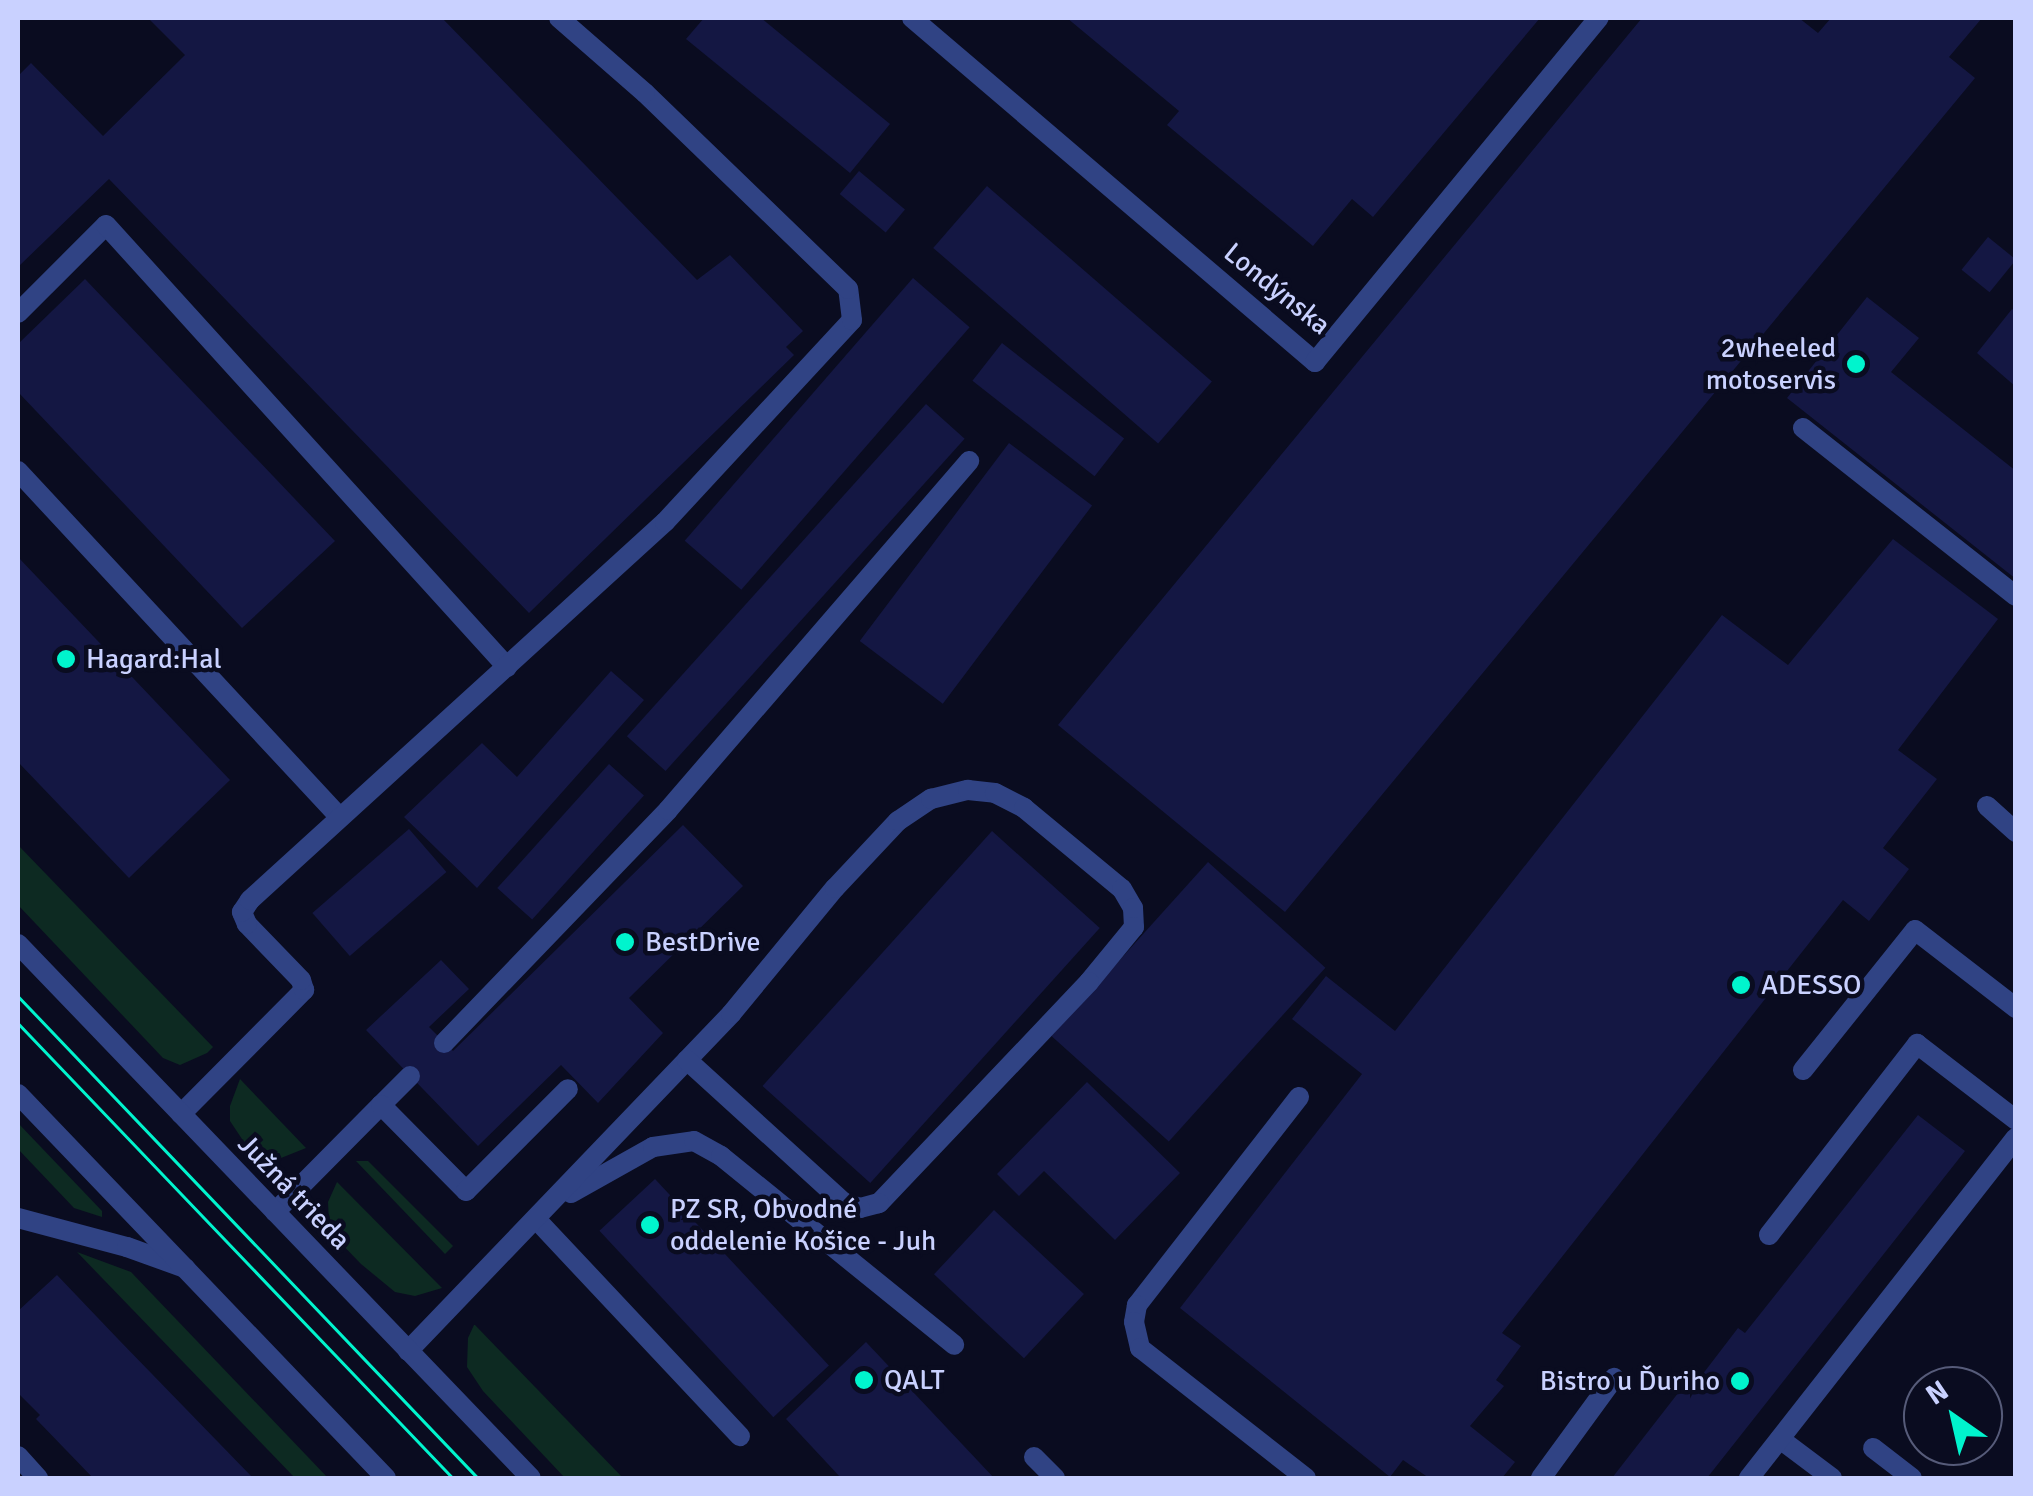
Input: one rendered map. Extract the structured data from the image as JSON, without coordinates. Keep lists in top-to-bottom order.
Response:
{
  "streets": {
    "street": ["Londýnska", "Južná trieda"]
  },
  "places": [
    "2wheeled motoservis",
    "Hagard:Hal",
    "BestDrive",
    "ADESSO",
    "PZ SR, Obvodné oddelenie Košice - Juh",
    "QALT",
    "Bistro u Ďuriho"
  ],
  "north": "top left"
}
